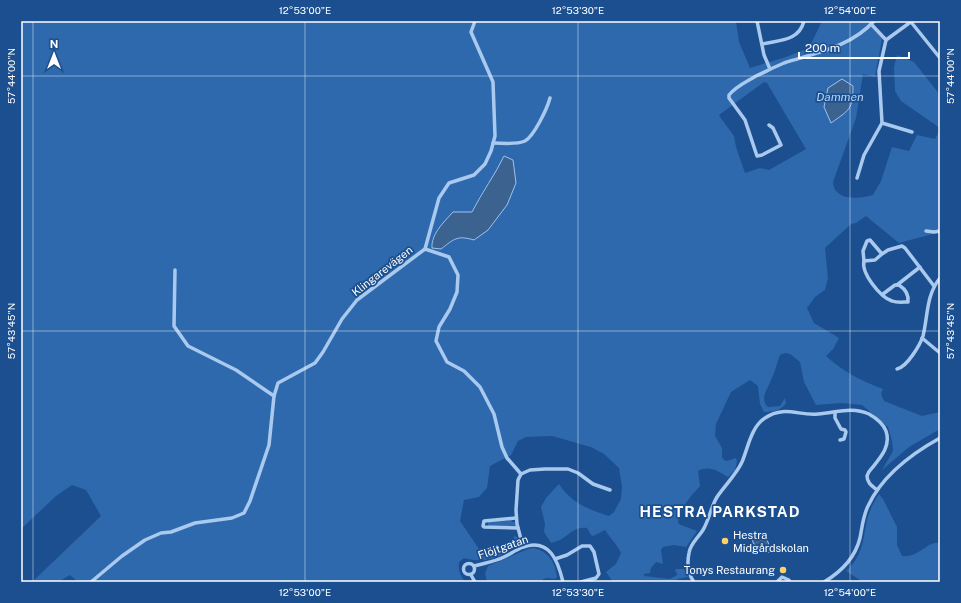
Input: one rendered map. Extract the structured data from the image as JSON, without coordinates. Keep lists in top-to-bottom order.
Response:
{
  "streets": {
    "street": ["Klingarevägen", "Flöjtgatan"]
  },
  "districts": ["HESTRA PARKSTAD"],
  "water": ["Dammen"],
  "places": ["Hestra Midgårdskolan", "Tonys Restaurang"],
  "scale_bar": "200 m",
  "north": "top",
  "coordinates": [
    "12°53'00\"E",
    "12°53'30\"E",
    "12°54'00\"E",
    "57°44'00\"N",
    "57°43'45\"N"
  ]
}
